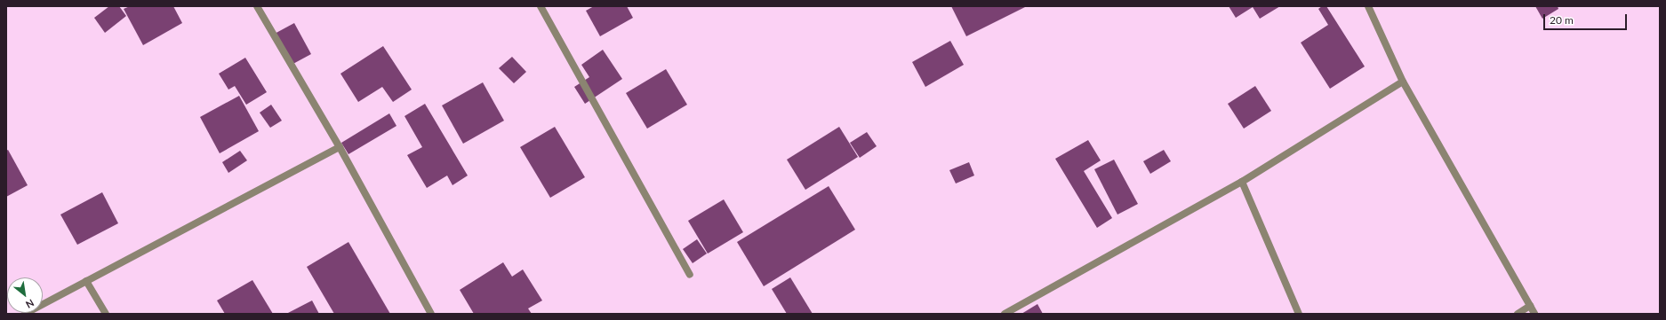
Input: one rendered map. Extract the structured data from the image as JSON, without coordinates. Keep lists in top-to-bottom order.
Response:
{
  "scale_bar": "20 m",
  "north": "bottom right"
}
